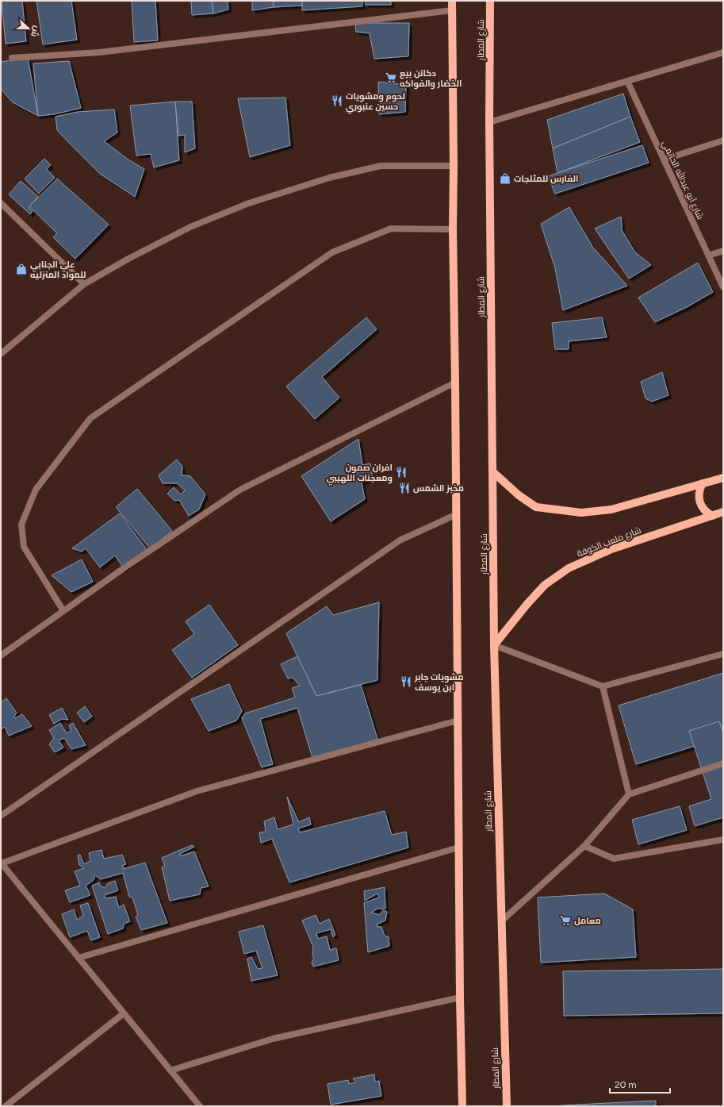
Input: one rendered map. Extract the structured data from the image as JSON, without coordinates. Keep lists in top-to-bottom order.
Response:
{
  "streets": {
    "main road": ["شارع المطار", "شارع ملعب الكوفة"],
    "street": ["شارع آبو عبدالله الحاتمي"]
  },
  "crossings": [
    ["شارع المطار", "شارع ملعب الكوفة"]
  ],
  "places": {
    "supermarket": ["دكانن بيع الخضار والفواكه", "معامل"],
    "restaurant": [
      "لحوم ومشويات حسين عنبوري",
      "افران صمون ومعجنات اللهيبي",
      "مخبز الشمس",
      "مشويات جابر ابن يوسف"
    ],
    "shop": ["الفارس للمثلجات", "علي الجنابي للمواد المنزليه"]
  },
  "scale_bar": "20 m",
  "north": "right"
}
